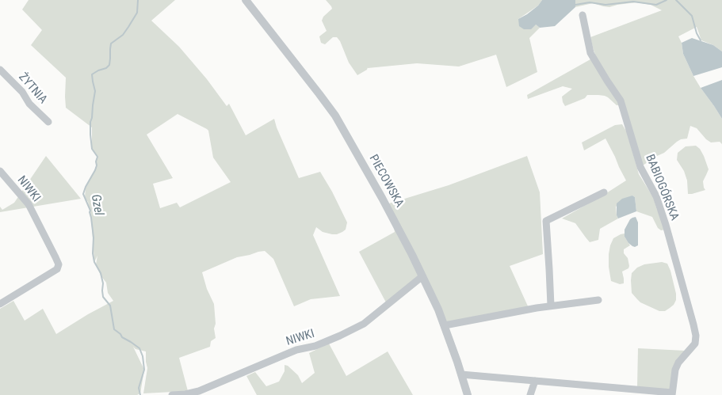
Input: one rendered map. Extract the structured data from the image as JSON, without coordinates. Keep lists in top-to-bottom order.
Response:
{
  "streets": {
    "street": [
      "ŻYTNIA",
      "PIECOWSKA",
      "BABIOGÓRSKA",
      "NIWKI"
    ]
  },
  "crossings": [
    ["PIECOWSKA", "NIWKI"]
  ],
  "water": ["Gzel"]
}
